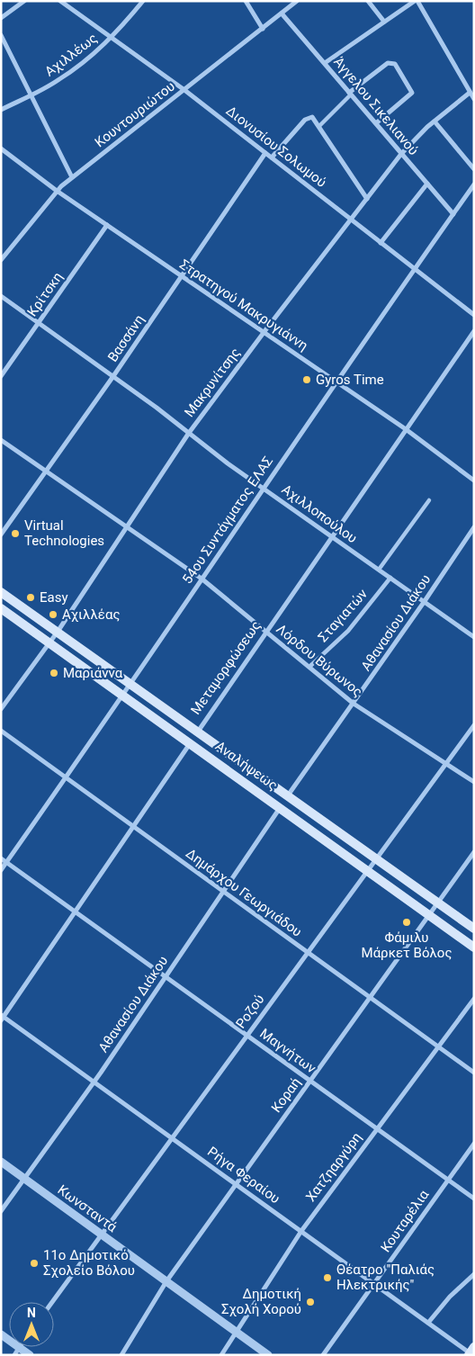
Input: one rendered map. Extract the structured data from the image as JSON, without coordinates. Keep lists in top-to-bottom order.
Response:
{
  "streets": {
    "main road": ["Μεταμορφώσεως", "Αναλήψεως"],
    "street": [
      "Αχιλλέως",
      "Άγγελου Σικελιανού",
      "Κουντουριώτου",
      "Διονυσίου Σολωμού",
      "Κρίτσκη",
      "Στρατηγού Μακρυγιάννη",
      "Βασσάνη",
      "Μακρυνίτσης",
      "Αχιλλοπούλου",
      "54ου Συντάγματος ΕΛΑΣ",
      "Σταγιατών",
      "Αθανασίου Διάκου",
      "Λόρδου Βύρωνος",
      "Δημάρχου Γεωργιάδου",
      "Ροζού",
      "Μαγνήτων",
      "Κοραή",
      "Χατζηαργύρη",
      "Ρήγα Φεραίου",
      "Κωνσταντά",
      "Κουταρέλια"
    ]
  },
  "crossings": [
    ["Αχιλλέως", "Διονυσίου Σολωμού"],
    ["Άγγελου Σικελιανού", "Κουντουριώτου"],
    ["Άγγελου Σικελιανού", "Μακρυνίτσης"],
    ["Άγγελου Σικελιανού", "54ου Συντάγματος ΕΛΑΣ"],
    ["Κουντουριώτου", "Διονυσίου Σολωμού"],
    ["Κουντουριώτου", "Στρατηγού Μακρυγιάννη"],
    ["Διονυσίου Σολωμού", "Βασσάνη"],
    ["Διονυσίου Σολωμού", "Μακρυνίτσης"],
    ["Διονυσίου Σολωμού", "54ου Συντάγματος ΕΛΑΣ"],
    ["Κρίτσκη", "Στρατηγού Μακρυγιάννη"],
    ["Κρίτσκη", "Αχιλλοπούλου"],
    ["Στρατηγού Μακρυγιάννη", "Βασσάνη"],
    ["Στρατηγού Μακρυγιάννη", "Μακρυνίτσης"],
    ["Στρατηγού Μακρυγιάννη", "54ου Συντάγματος ΕΛΑΣ"],
    ["Στρατηγού Μακρυγιάννη", "Μεταμορφώσεως"],
    ["Βασσάνη", "Αχιλλοπούλου"],
    ["Βασσάνη", "Λόρδου Βύρωνος"],
    ["Μακρυνίτσης", "Αχιλλοπούλου"],
    ["Μακρυνίτσης", "Λόρδου Βύρωνος"],
    ["Μακρυνίτσης", "Αναλήψεως"],
    ["Αχιλλοπούλου", "54ου Συντάγματος ΕΛΑΣ"],
    ["Αχιλλοπούλου", "Σταγιατών"],
    ["Αχιλλοπούλου", "Αθανασίου Διάκου"],
    ["Αχιλλοπούλου", "Μεταμορφώσεως"],
    ["54ου Συντάγματος ΕΛΑΣ", "Λόρδου Βύρωνος"],
    ["54ου Συντάγματος ΕΛΑΣ", "Αναλήψεως"],
    ["54ου Συντάγματος ΕΛΑΣ", "Δημάρχου Γεωργιάδου"],
    ["54ου Συντάγματος ΕΛΑΣ", "Μαγνήτων"],
    ["Σταγιατών", "Λόρδου Βύρωνος"],
    ["Αθανασίου Διάκου", "Λόρδου Βύρωνος"],
    ["Αθανασίου Διάκου", "Αναλήψεως"],
    ["Αθανασίου Διάκου", "Δημάρχου Γεωργιάδου"],
    ["Αθανασίου Διάκου", "Μαγνήτων"],
    ["Αθανασίου Διάκου", "Ρήγα Φεραίου"],
    ["Αθανασίου Διάκου", "Κωνσταντά"],
    ["Λόρδου Βύρωνος", "Μεταμορφώσεως"],
    ["Λόρδου Βύρωνος", "Ροζού"],
    ["Μεταμορφώσεως", "Αναλήψεως"],
    ["Μεταμορφώσεως", "Δημάρχου Γεωργιάδου"],
    ["Μεταμορφώσεως", "Μαγνήτων"],
    ["Μεταμορφώσεως", "Ρήγα Φεραίου"],
    ["Αναλήψεως", "Ροζού"],
    ["Αναλήψεως", "Κοραή"],
    ["Δημάρχου Γεωργιάδου", "Ροζού"],
    ["Δημάρχου Γεωργιάδου", "Κοραή"],
    ["Δημάρχου Γεωργιάδου", "Χατζηαργύρη"],
    ["Ροζού", "Μαγνήτων"],
    ["Ροζού", "Ρήγα Φεραίου"],
    ["Ροζού", "Κωνσταντά"],
    ["Μαγνήτων", "Κοραή"],
    ["Μαγνήτων", "Χατζηαργύρη"],
    ["Μαγνήτων", "Κουταρέλια"],
    ["Κοραή", "Ρήγα Φεραίου"],
    ["Κοραή", "Κωνσταντά"],
    ["Χατζηαργύρη", "Ρήγα Φεραίου"],
    ["Χατζηαργύρη", "Κωνσταντά"],
    ["Ρήγα Φεραίου", "Κουταρέλια"]
  ],
  "places": [
    "Gyros Time",
    "Virtual Technologies",
    "Easy",
    "Αχιλλέας",
    "Μαριάννα",
    "Φάμιλυ Μάρκετ Βόλος",
    "11ο Δημοτικό Σχολείο Βόλου",
    "Θέατρο \"Παλιάς Ηλεκτρικής\"",
    "Δημοτική Σχολή Χορού"
  ],
  "north": "top"
}
